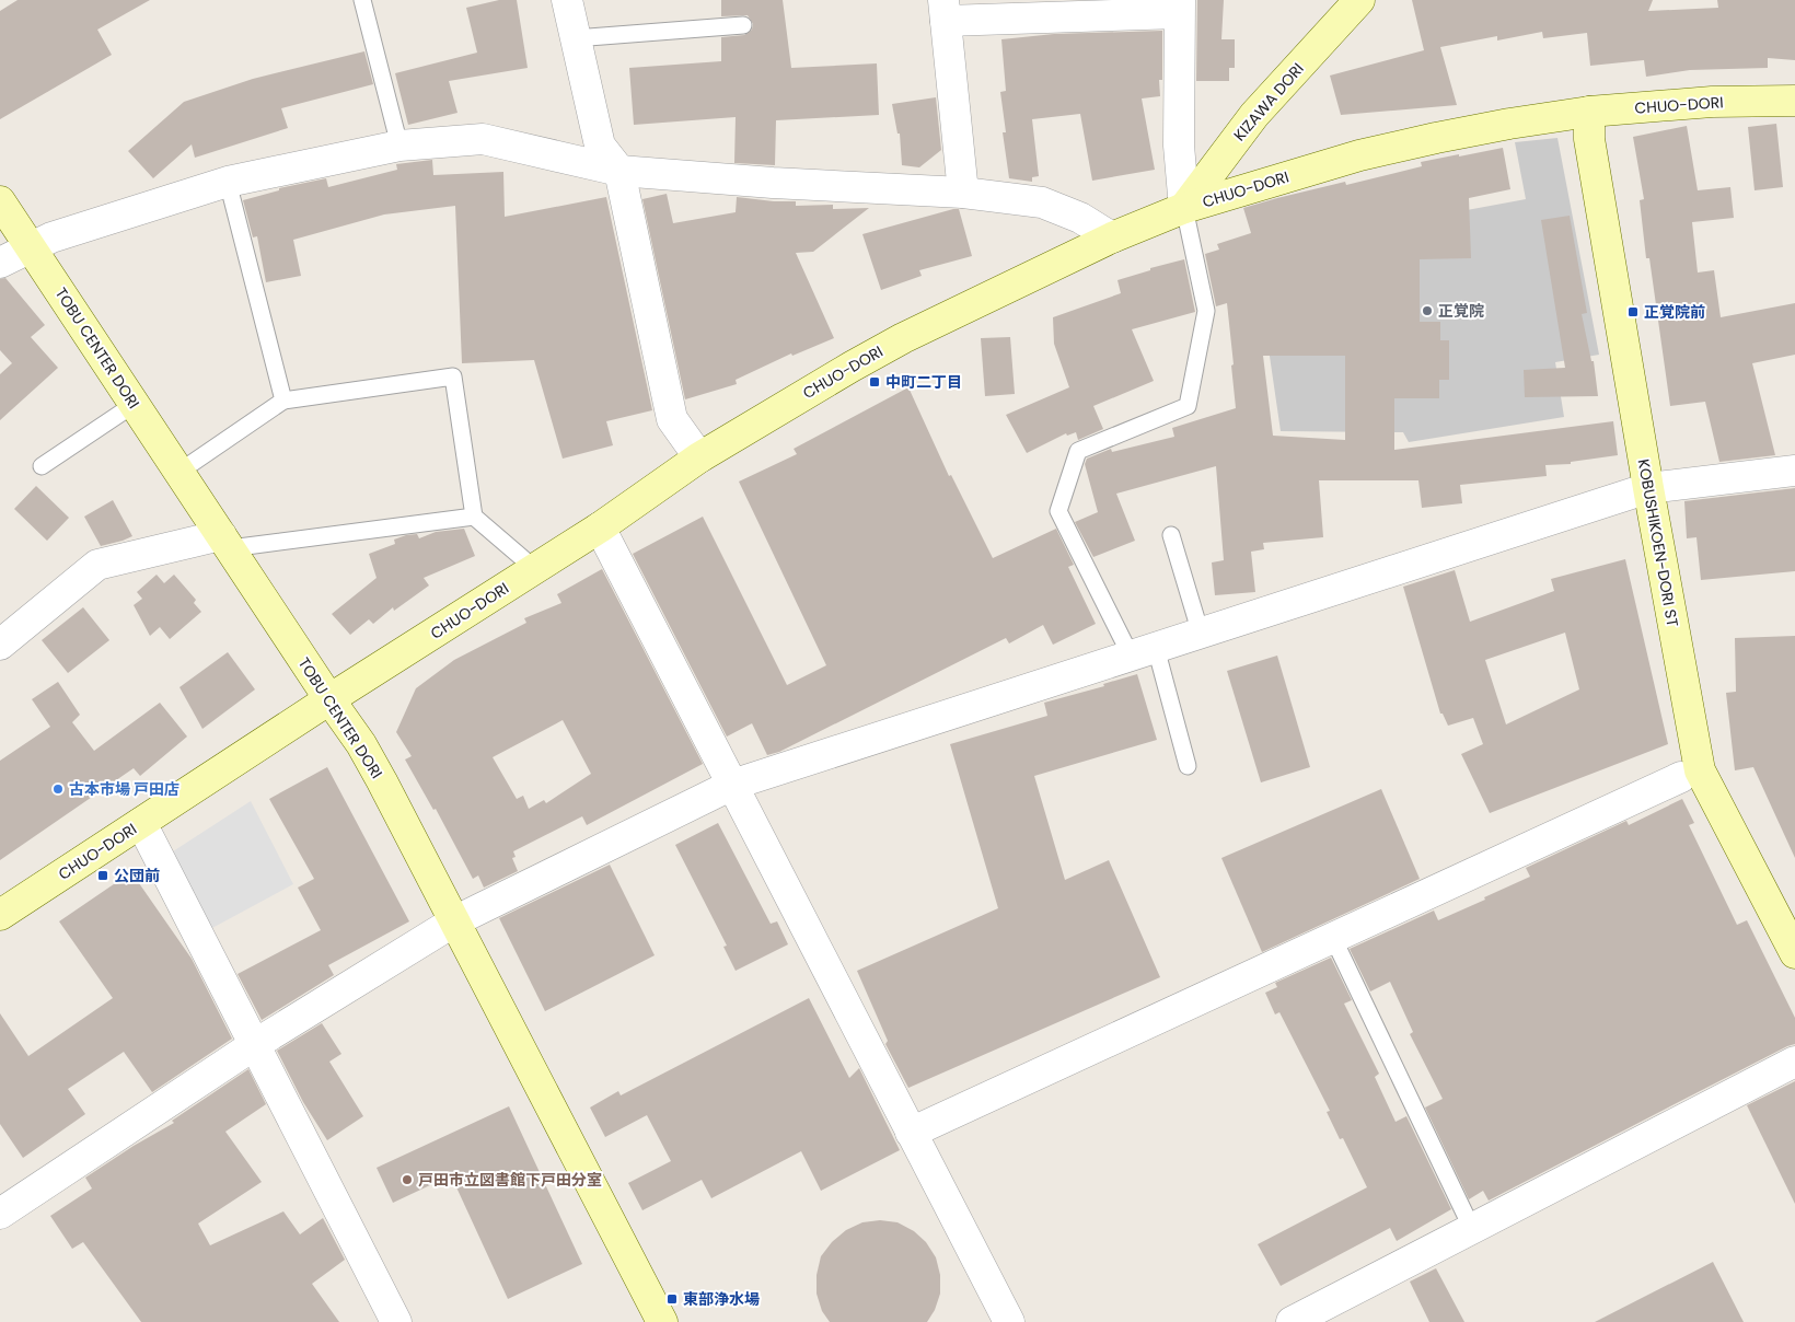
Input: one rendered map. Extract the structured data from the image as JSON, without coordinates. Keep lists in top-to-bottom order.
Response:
{
  "streets": {
    "street": [
      "KIZAWA DORI",
      "CHUO-DORI",
      "TOBU CENTER DORI",
      "KOBUSHIKOEN-DORI ST"
    ]
  },
  "crossings": [
    ["KIZAWA DORI", "CHUO-DORI"],
    ["CHUO-DORI", "TOBU CENTER DORI"],
    ["CHUO-DORI", "KOBUSHIKOEN-DORI ST"]
  ],
  "places": {
    "other": ["正覚院", "古本市場 戸田店", "戸田市立図書館下戸田分室"],
    "transit": [
      "正覚院前",
      "中町二丁目",
      "公団前",
      "東部浄水場"
    ]
  }
}
